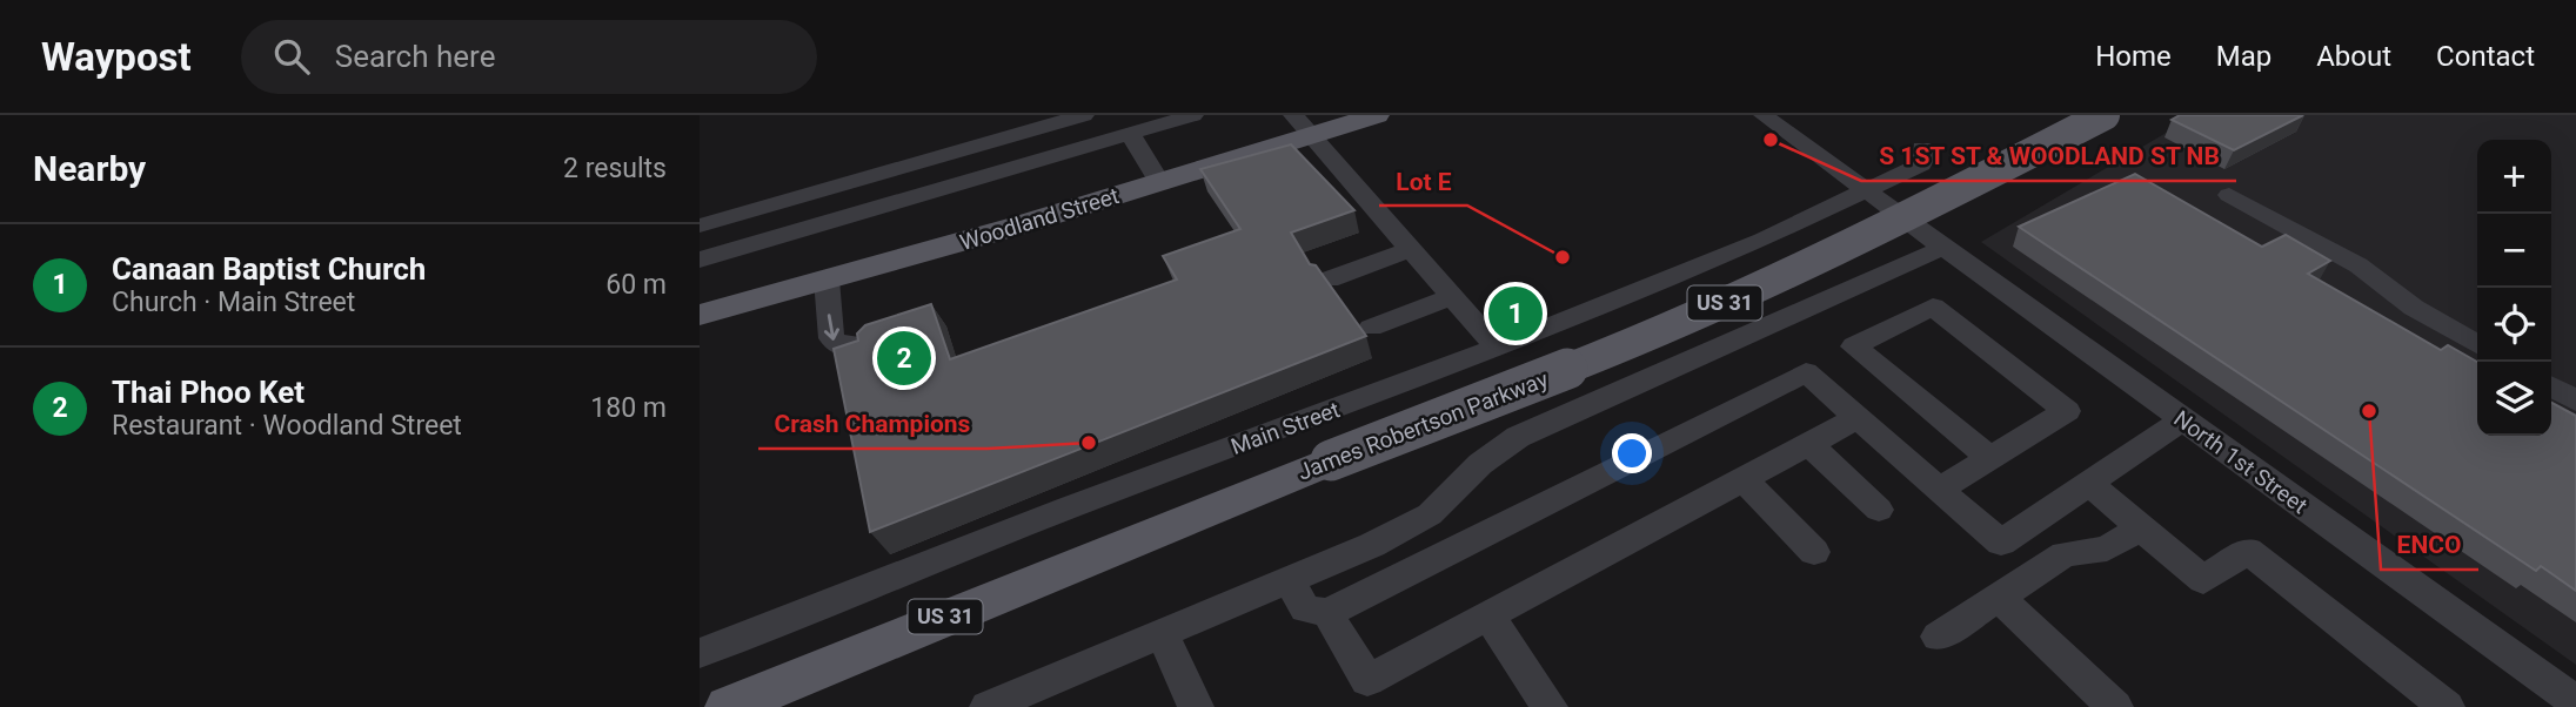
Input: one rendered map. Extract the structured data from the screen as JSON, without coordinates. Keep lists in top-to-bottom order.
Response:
{
  "streets": {
    "main road": ["Woodland Street", "US 31", "James Robertson Parkway"],
    "street": ["Main Street", "North 1st Street"]
  },
  "crossings": [
    ["Main Street", "North 1st Street"]
  ],
  "places": [
    "S 1ST ST & WOODLAND ST NB",
    "Lot E",
    "ENCO",
    "Crash Champions"
  ],
  "page": {
    "header": "Waypost",
    "search": "Search here",
    "nav": [
      "Home",
      "Map",
      "About",
      "Contact"
    ],
    "heading": ["Nearby", "2 results"],
    "map_buttons": ["+", "−"],
    "list": [
      {
        "mark": "1",
        "name": "Canaan Baptist Church",
        "note": "Church · Main Street",
        "value": "60 m"
      },
      {
        "mark": "2",
        "name": "Thai Phoo Ket",
        "note": "Restaurant · Woodland Street",
        "value": "180 m"
      }
    ],
    "pins": ["1", "2"]
  }
}
